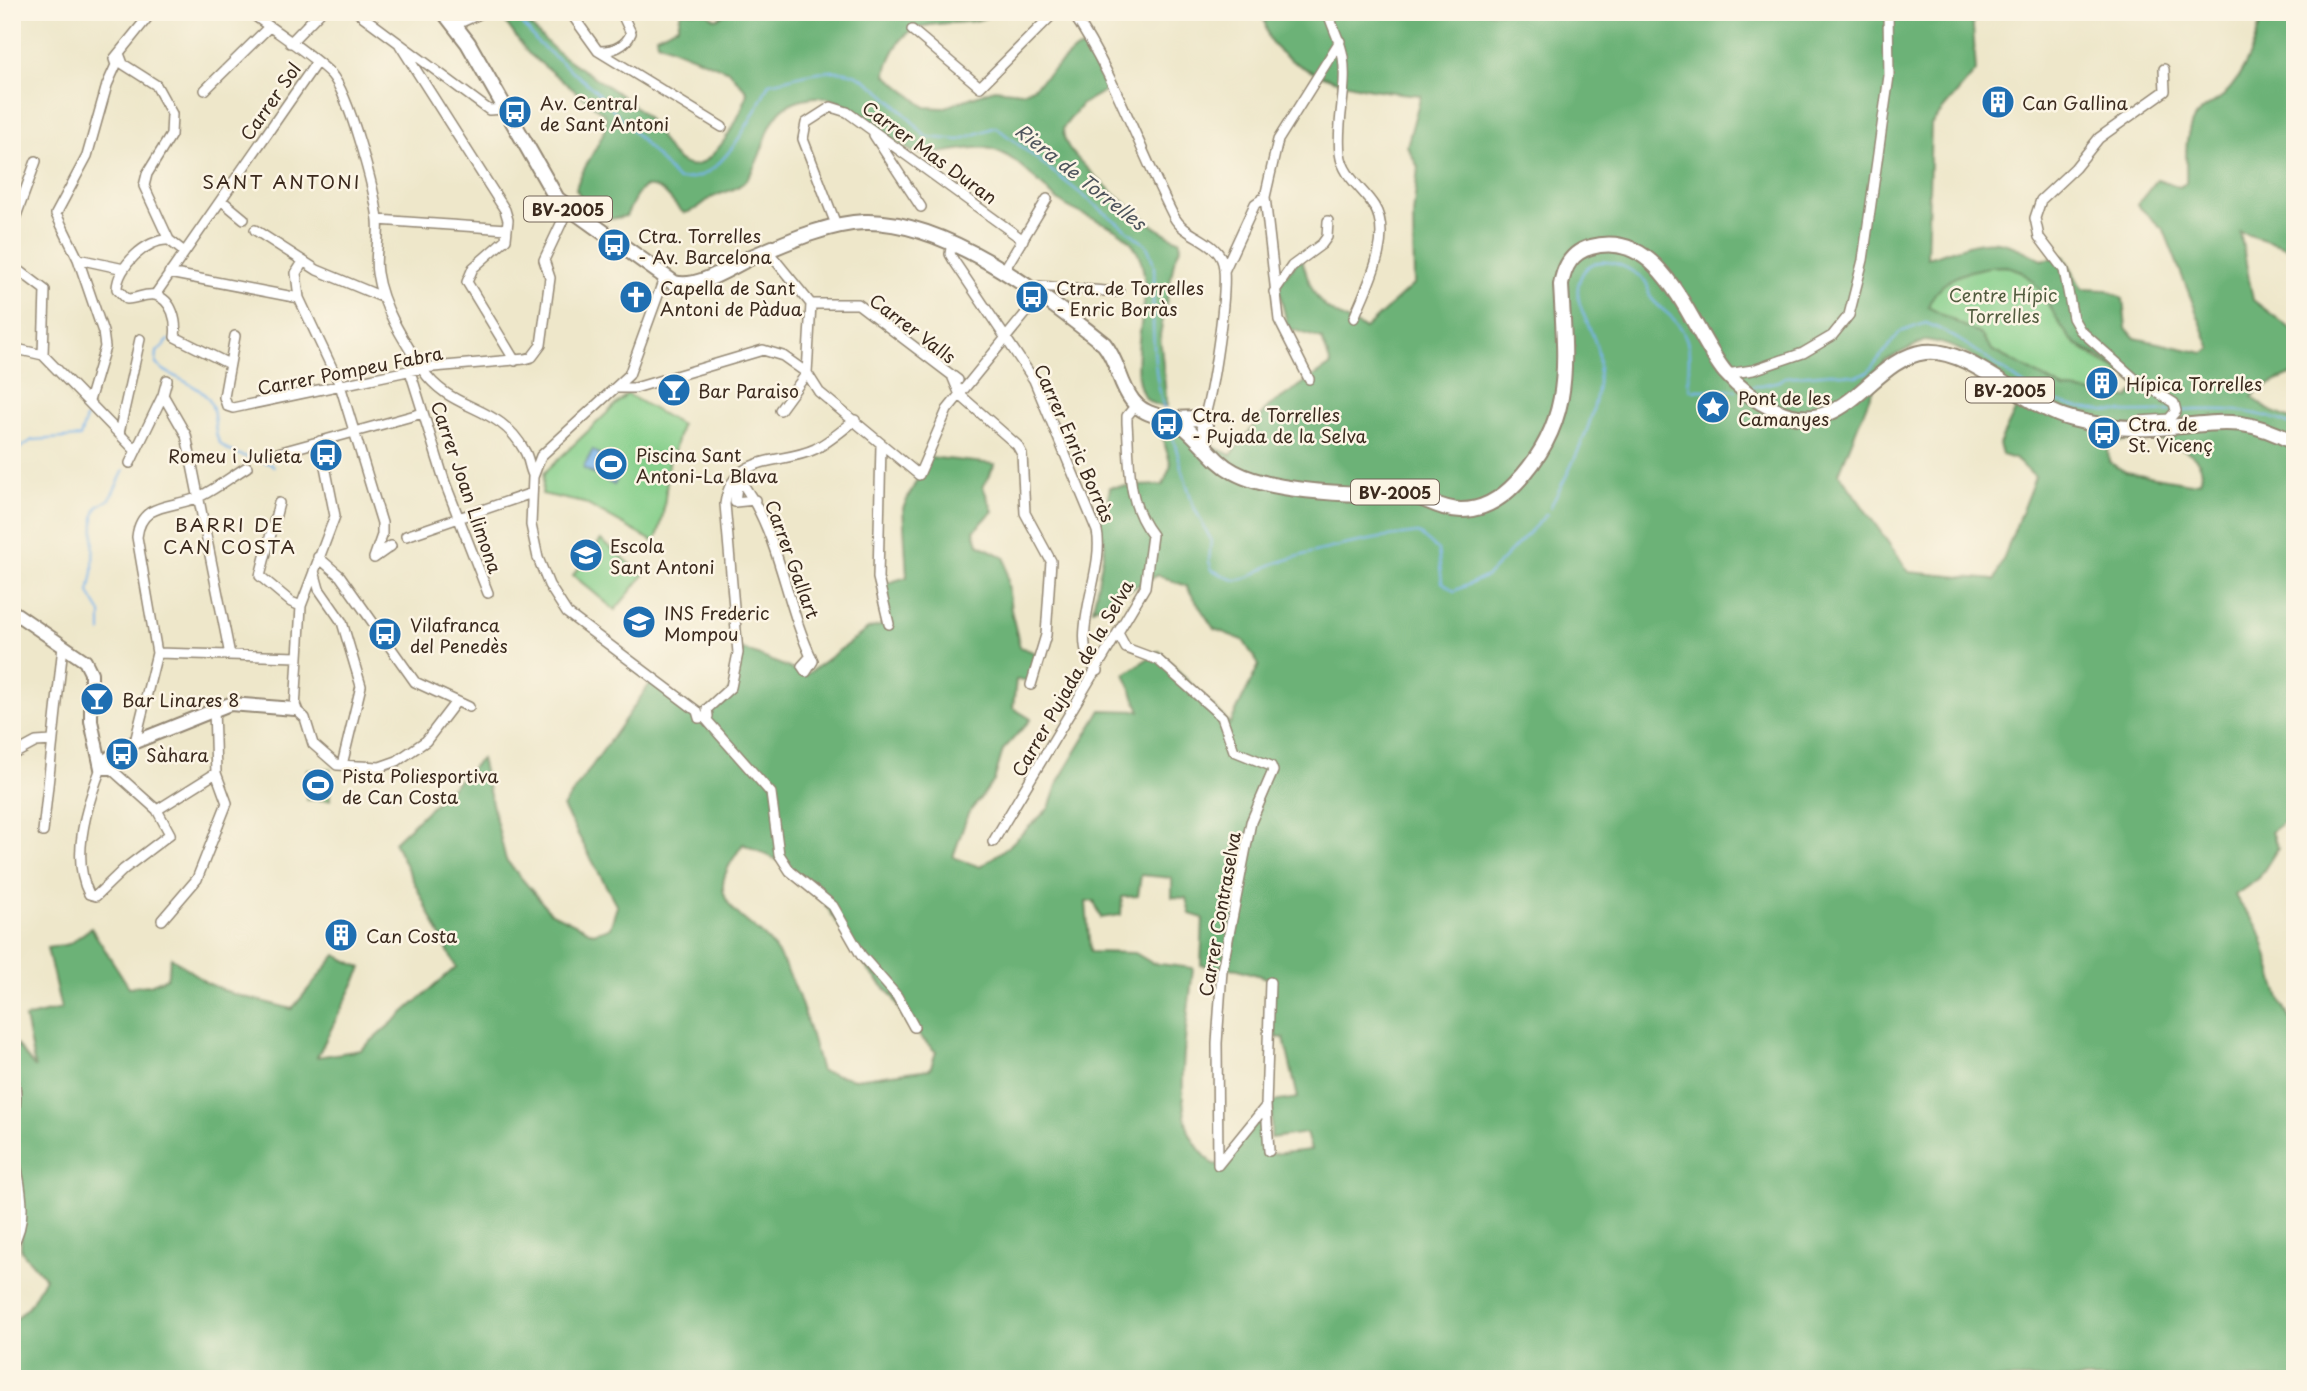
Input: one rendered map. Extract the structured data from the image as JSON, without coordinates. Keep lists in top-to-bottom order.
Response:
{
  "streets": {
    "main road": ["BV-2005"],
    "street": [
      "Carrer Sol",
      "Carrer Mas Duran",
      "Carrer Valls",
      "Carrer Pompeu Fabra",
      "Carrer Enric Borràs",
      "Carrer Joan Llimona",
      "Carrer Gallart",
      "Carrer Pujada de la Selva",
      "Carrer Contraselva"
    ]
  },
  "crossings": [
    ["Carrer Mas Duran", "BV-2005"],
    ["BV-2005", "Carrer Enric Borràs"],
    ["BV-2005", "Carrer Pujada de la Selva"],
    ["Carrer Pompeu Fabra", "Carrer Joan Llimona"],
    ["Carrer Enric Borràs", "Carrer Pujada de la Selva"],
    ["Carrer Pujada de la Selva", "Carrer Contraselva"]
  ],
  "districts": ["SANT ANTONI", "BARRI DE CAN COSTA"],
  "water": ["Riera de Torrelles"],
  "parks": ["Centre Hípic Torrelles"],
  "places": {
    "building": ["Can Gallina", "Hípica Torrelles", "Can Costa"],
    "bus stop": [
      "Av. Central de Sant Antoni",
      "Ctra. Torrelles - Av. Barcelona",
      "Ctra. de Torrelles - Enric Borràs",
      "Ctra. de Torrelles - Pujada de la Selva",
      "Ctra. de St. Vicenç",
      "Romeu i Julieta",
      "Vilafranca del Penedès",
      "Sàhara"
    ],
    "church": ["Capella de Sant Antoni de Pàdua"],
    "bar": ["Bar Paraiso", "Bar Linares 8"],
    "place": ["Pont de les Camanyes"],
    "sports": ["Piscina Sant Antoni-La Blava", "Pista Poliesportiva de Can Costa"],
    "school or university": ["Escola Sant Antoni", "INS Frederic Mompou"]
  }
}
